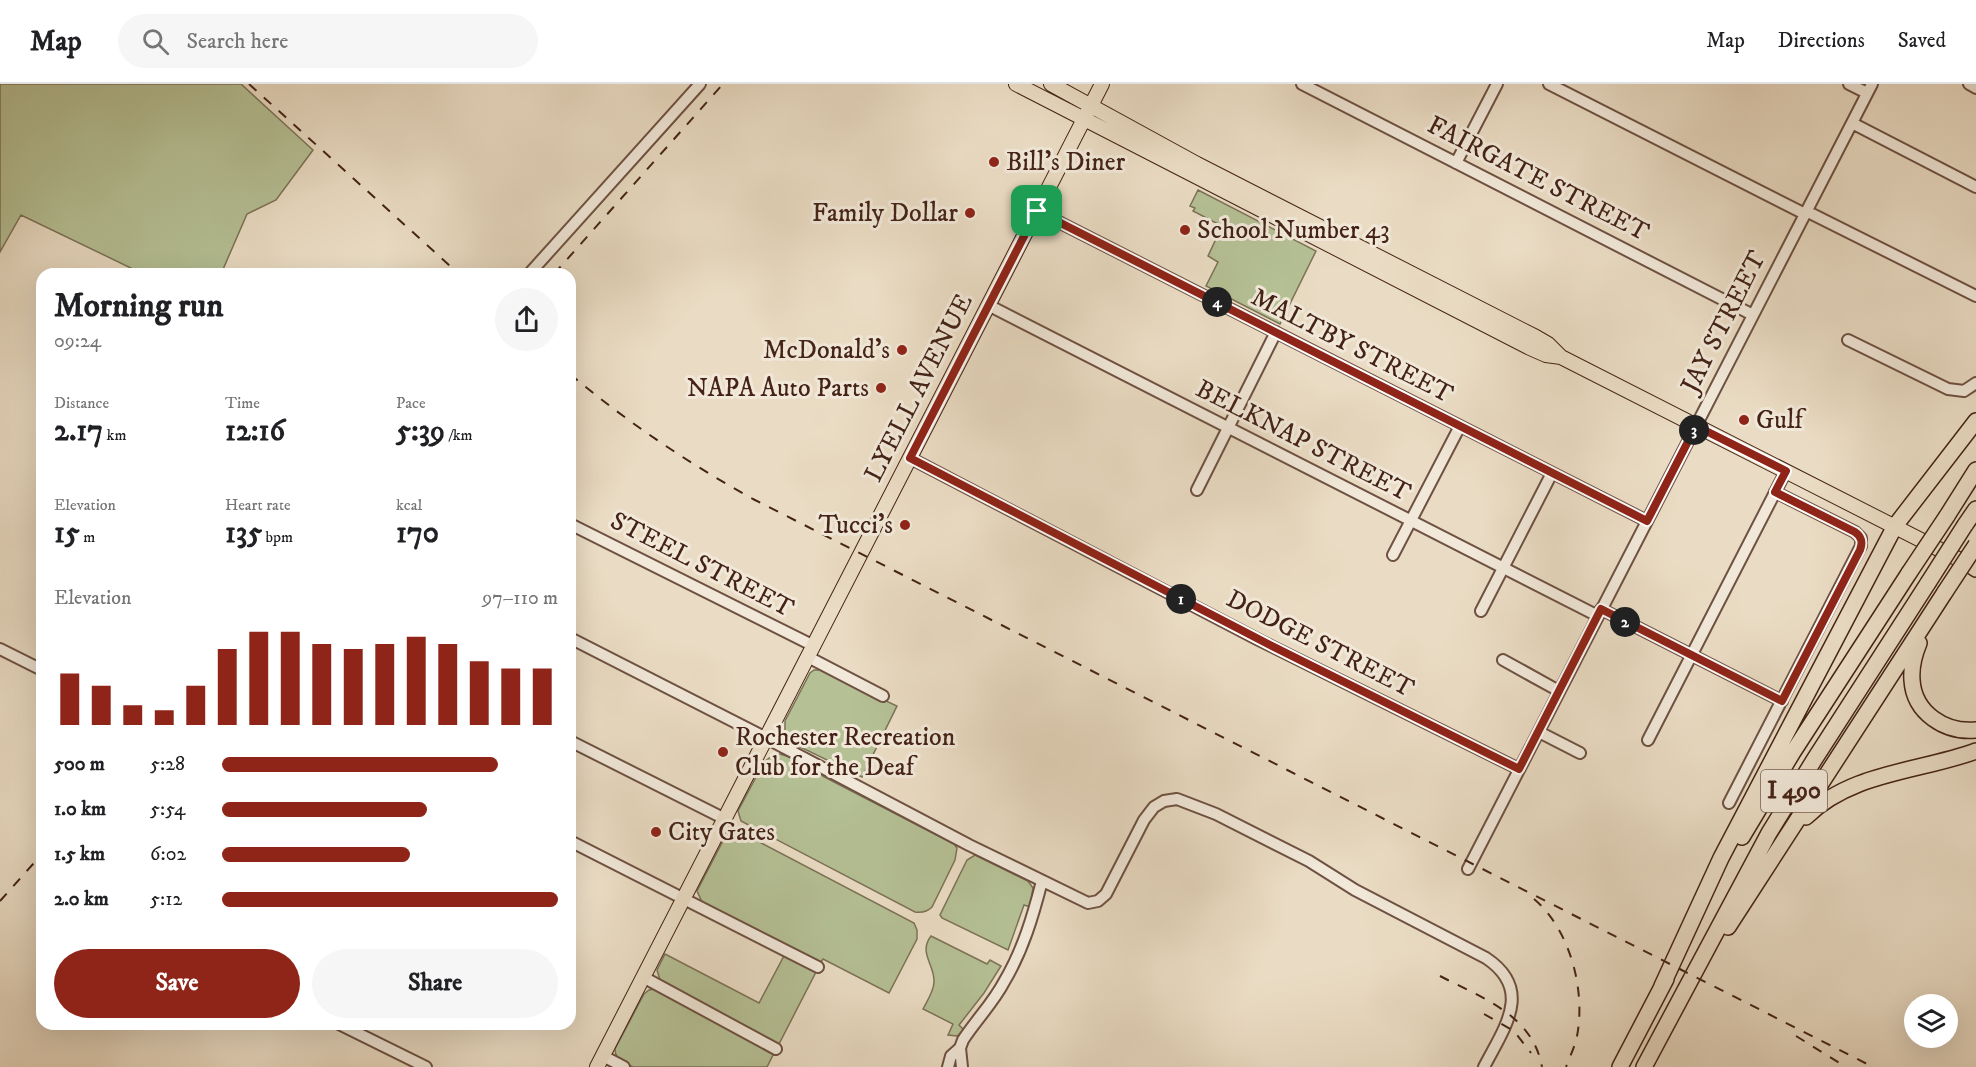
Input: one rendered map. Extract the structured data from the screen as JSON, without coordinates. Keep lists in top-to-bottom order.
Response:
{
  "streets": {
    "highway": ["I 490"],
    "main road": ["LYELL AVENUE"],
    "street": [
      "FAIRGATE STREET",
      "JAY STREET",
      "MALTBY STREET",
      "BELKNAP STREET",
      "STEEL STREET",
      "DODGE STREET"
    ]
  },
  "crossings": [
    ["FAIRGATE STREET", "JAY STREET"],
    ["JAY STREET", "MALTBY STREET"],
    ["JAY STREET", "BELKNAP STREET"],
    ["JAY STREET", "DODGE STREET"],
    ["MALTBY STREET", "LYELL AVENUE"],
    ["LYELL AVENUE", "BELKNAP STREET"],
    ["LYELL AVENUE", "STEEL STREET"],
    ["LYELL AVENUE", "DODGE STREET"]
  ],
  "places": [
    "Bill's Diner",
    "Family Dollar",
    "School Number 43",
    "McDonald's",
    "NAPA Auto Parts",
    "Gulf",
    "Tucci's",
    "Rochester Recreation Club for the Deaf",
    "City Gates"
  ],
  "page": {
    "header": "Map",
    "search": "Search here",
    "nav": ["Map", "Directions", "Saved"],
    "heading": ["Morning run", "09:24"],
    "pins": [
      "4",
      "3",
      "1",
      "2"
    ],
    "stats": [
      ["Distance", "2.17 km"],
      ["Time", "12:16"],
      ["Pace", "5:39 /km"],
      ["Elevation", "15 m"],
      ["Heart rate", "135 bpm"],
      ["kcal", "170"]
    ],
    "chart": ["Elevation", "97–110 m"],
    "list": [
      {
        "name": "500 m",
        "note": "5:28"
      },
      {
        "name": "1.0 km",
        "note": "5:54"
      },
      {
        "name": "1.5 km",
        "note": "6:02"
      },
      {
        "name": "2.0 km",
        "note": "5:12"
      }
    ],
    "buttons": ["Save", "Share"]
  }
}
